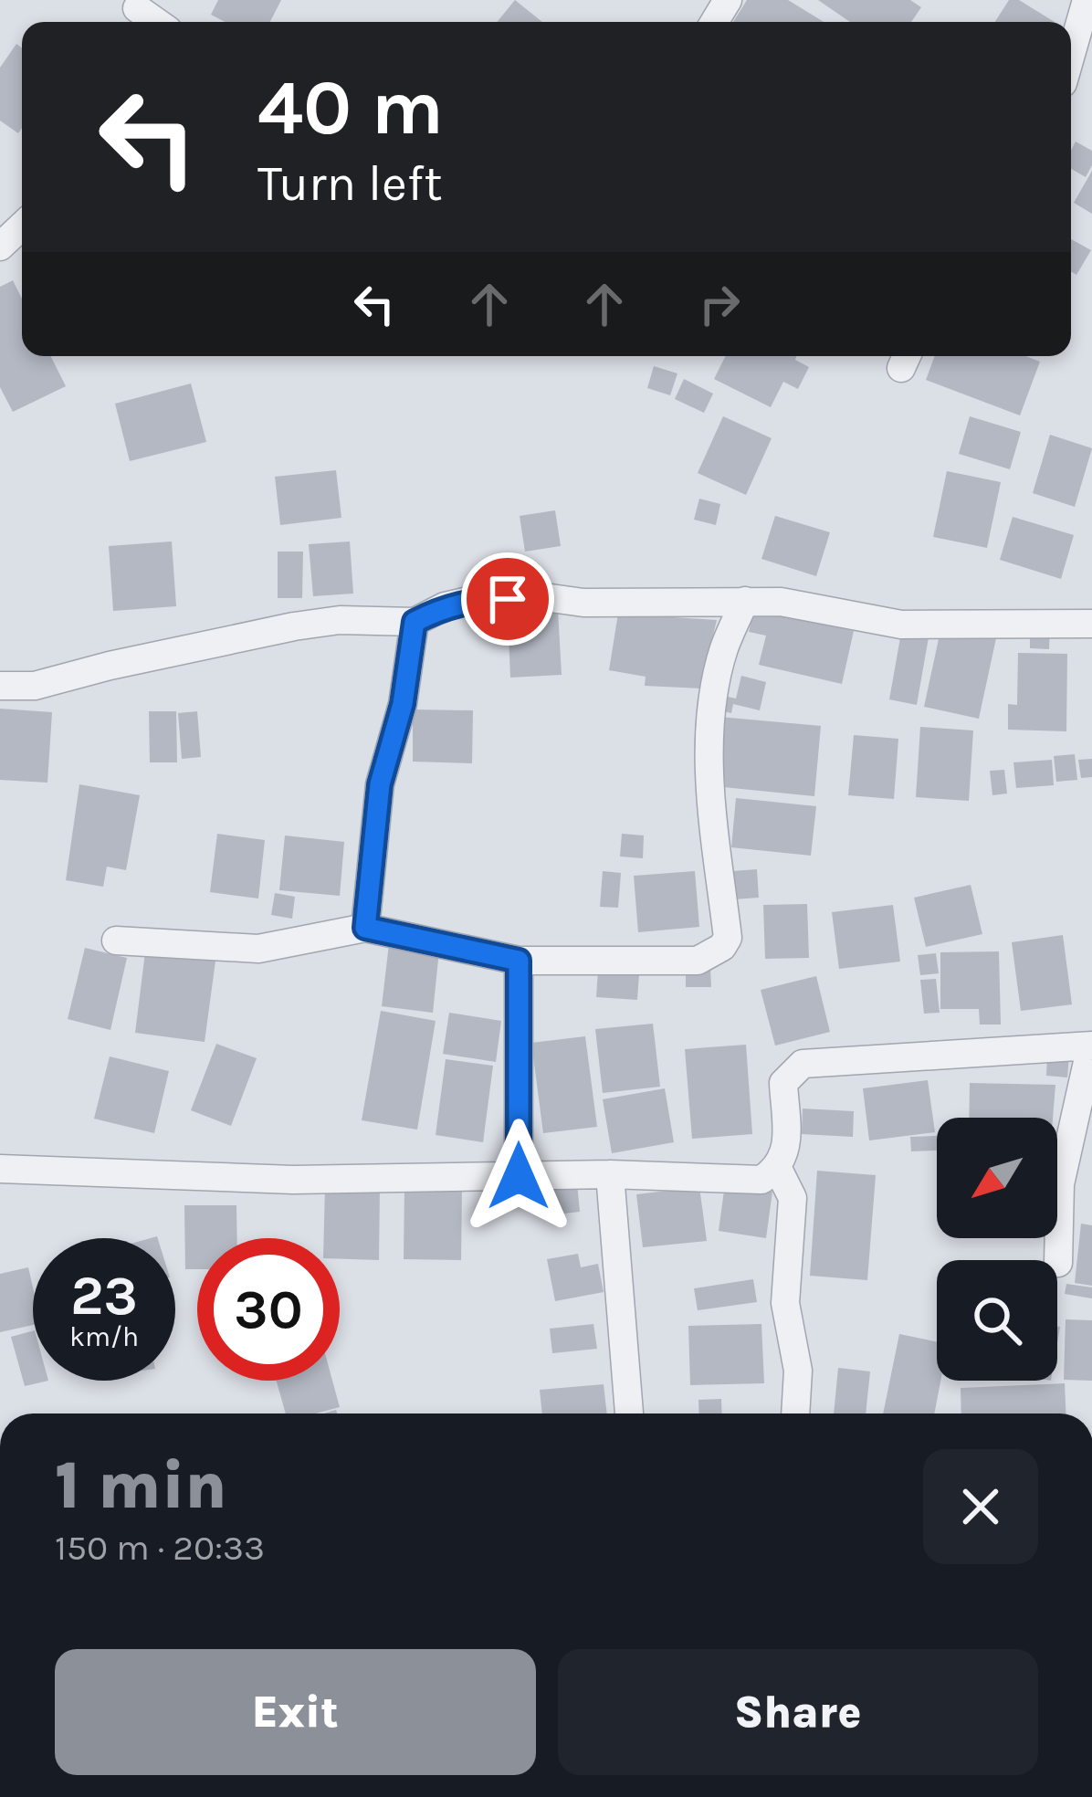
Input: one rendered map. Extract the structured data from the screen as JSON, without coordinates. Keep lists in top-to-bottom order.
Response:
{
  "north": "bottom left",
  "page": {
    "turn": ["40 m", "Turn left"],
    "speed": "23 km/h",
    "limit": "30",
    "heading": ["1 min", "150 m · 20:33"],
    "buttons": ["Exit", "Share"]
  }
}
